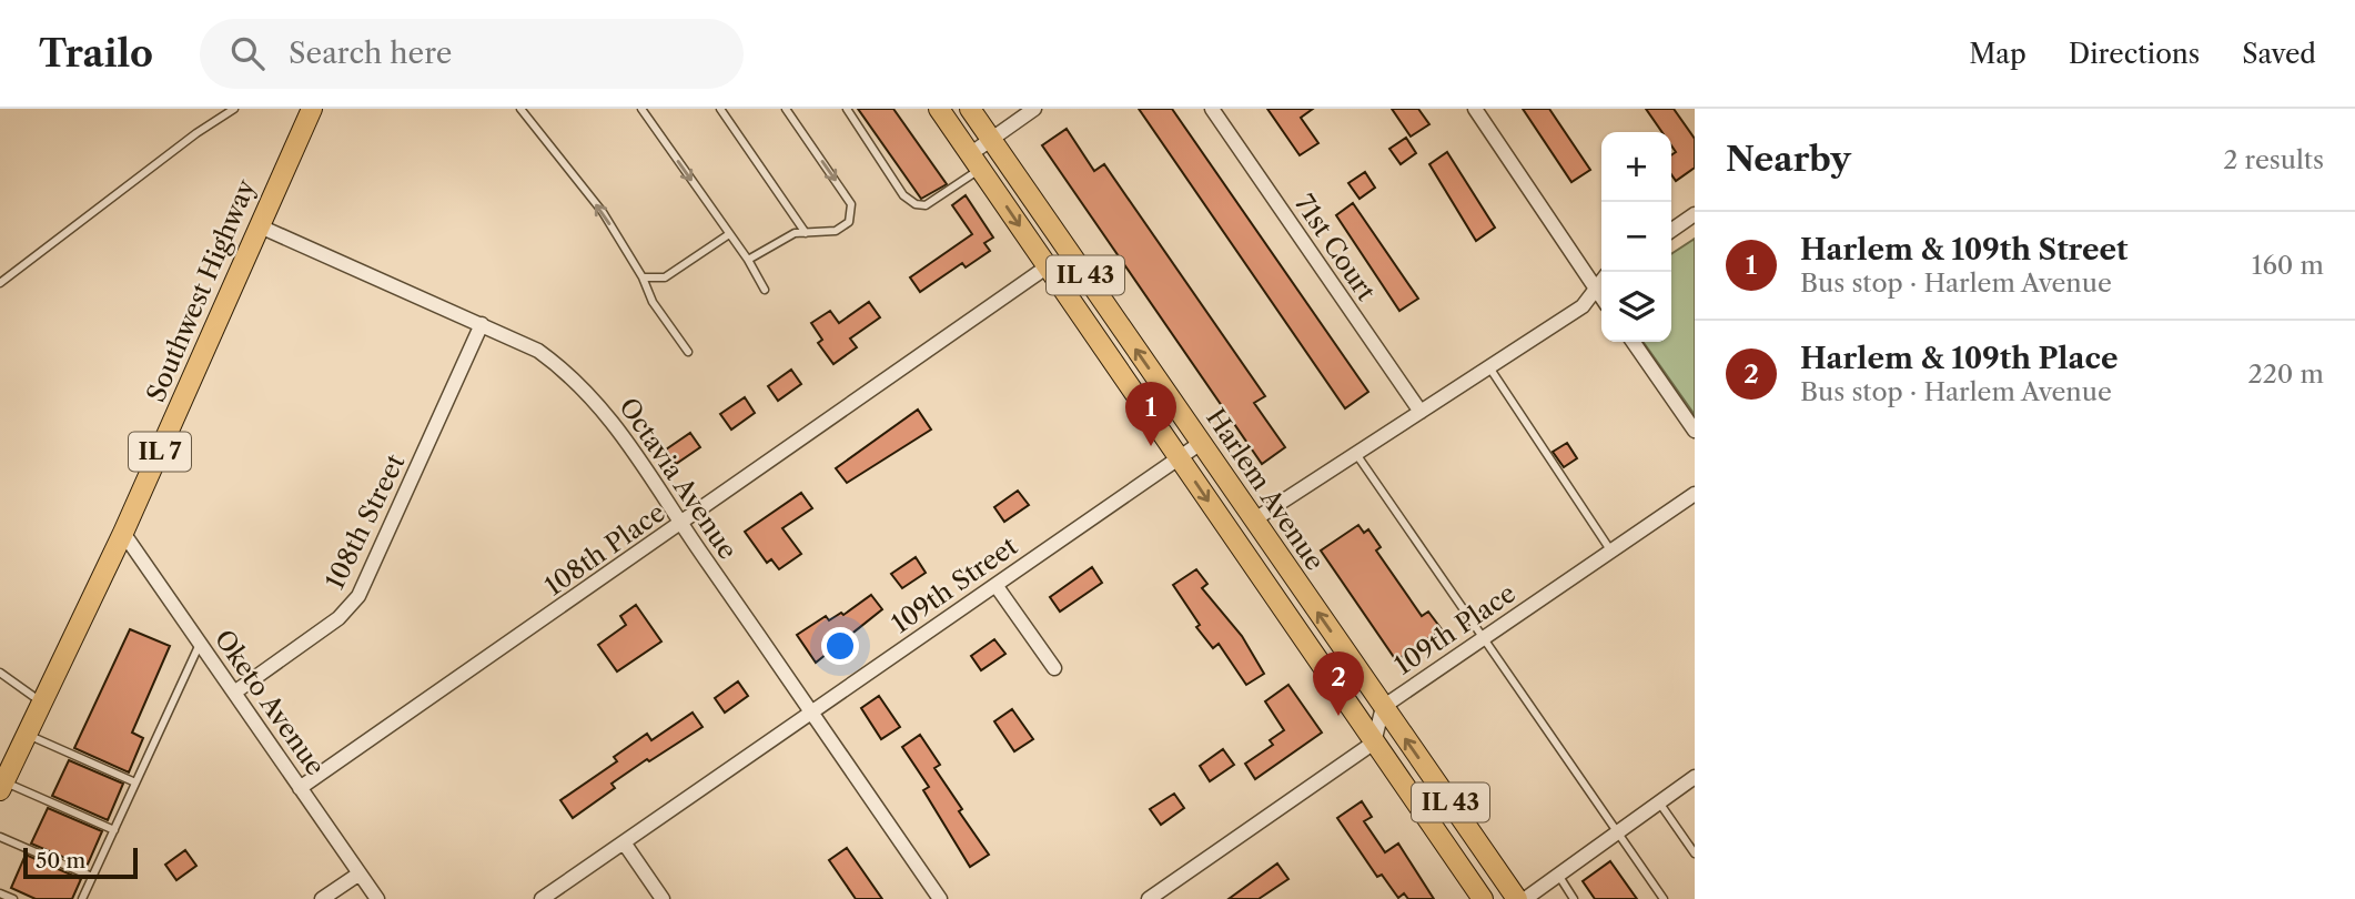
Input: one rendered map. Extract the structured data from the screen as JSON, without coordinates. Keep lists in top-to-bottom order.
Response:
{
  "streets": {
    "main road": [
      "IL 43",
      "Southwest Highway",
      "IL 7",
      "Harlem Avenue"
    ],
    "street": [
      "71st Court",
      "Octavia Avenue",
      "108th Street",
      "108th Place",
      "109th Street",
      "109th Place",
      "Oketo Avenue"
    ]
  },
  "crossings": [
    ["Southwest Highway", "Octavia Avenue"],
    ["Southwest Highway", "Oketo Avenue"],
    ["Octavia Avenue", "108th Street"],
    ["Octavia Avenue", "108th Place"],
    ["Octavia Avenue", "109th Street"],
    ["Harlem Avenue", "108th Place"],
    ["Harlem Avenue", "109th Street"],
    ["Harlem Avenue", "109th Place"],
    ["108th Street", "Oketo Avenue"],
    ["108th Place", "Oketo Avenue"]
  ],
  "scale_bar": "50 m",
  "page": {
    "header": "Trailo",
    "search": "Search here",
    "nav": ["Map", "Directions", "Saved"],
    "heading": ["Nearby", "2 results"],
    "map_buttons": ["+", "−"],
    "list": [
      {
        "mark": "1",
        "name": "Harlem & 109th Street",
        "note": "Bus stop · Harlem Avenue",
        "value": "160 m"
      },
      {
        "mark": "2",
        "name": "Harlem & 109th Place",
        "note": "Bus stop · Harlem Avenue",
        "value": "220 m"
      }
    ],
    "pins": ["1", "2"],
    "scale": "50 m"
  }
}
